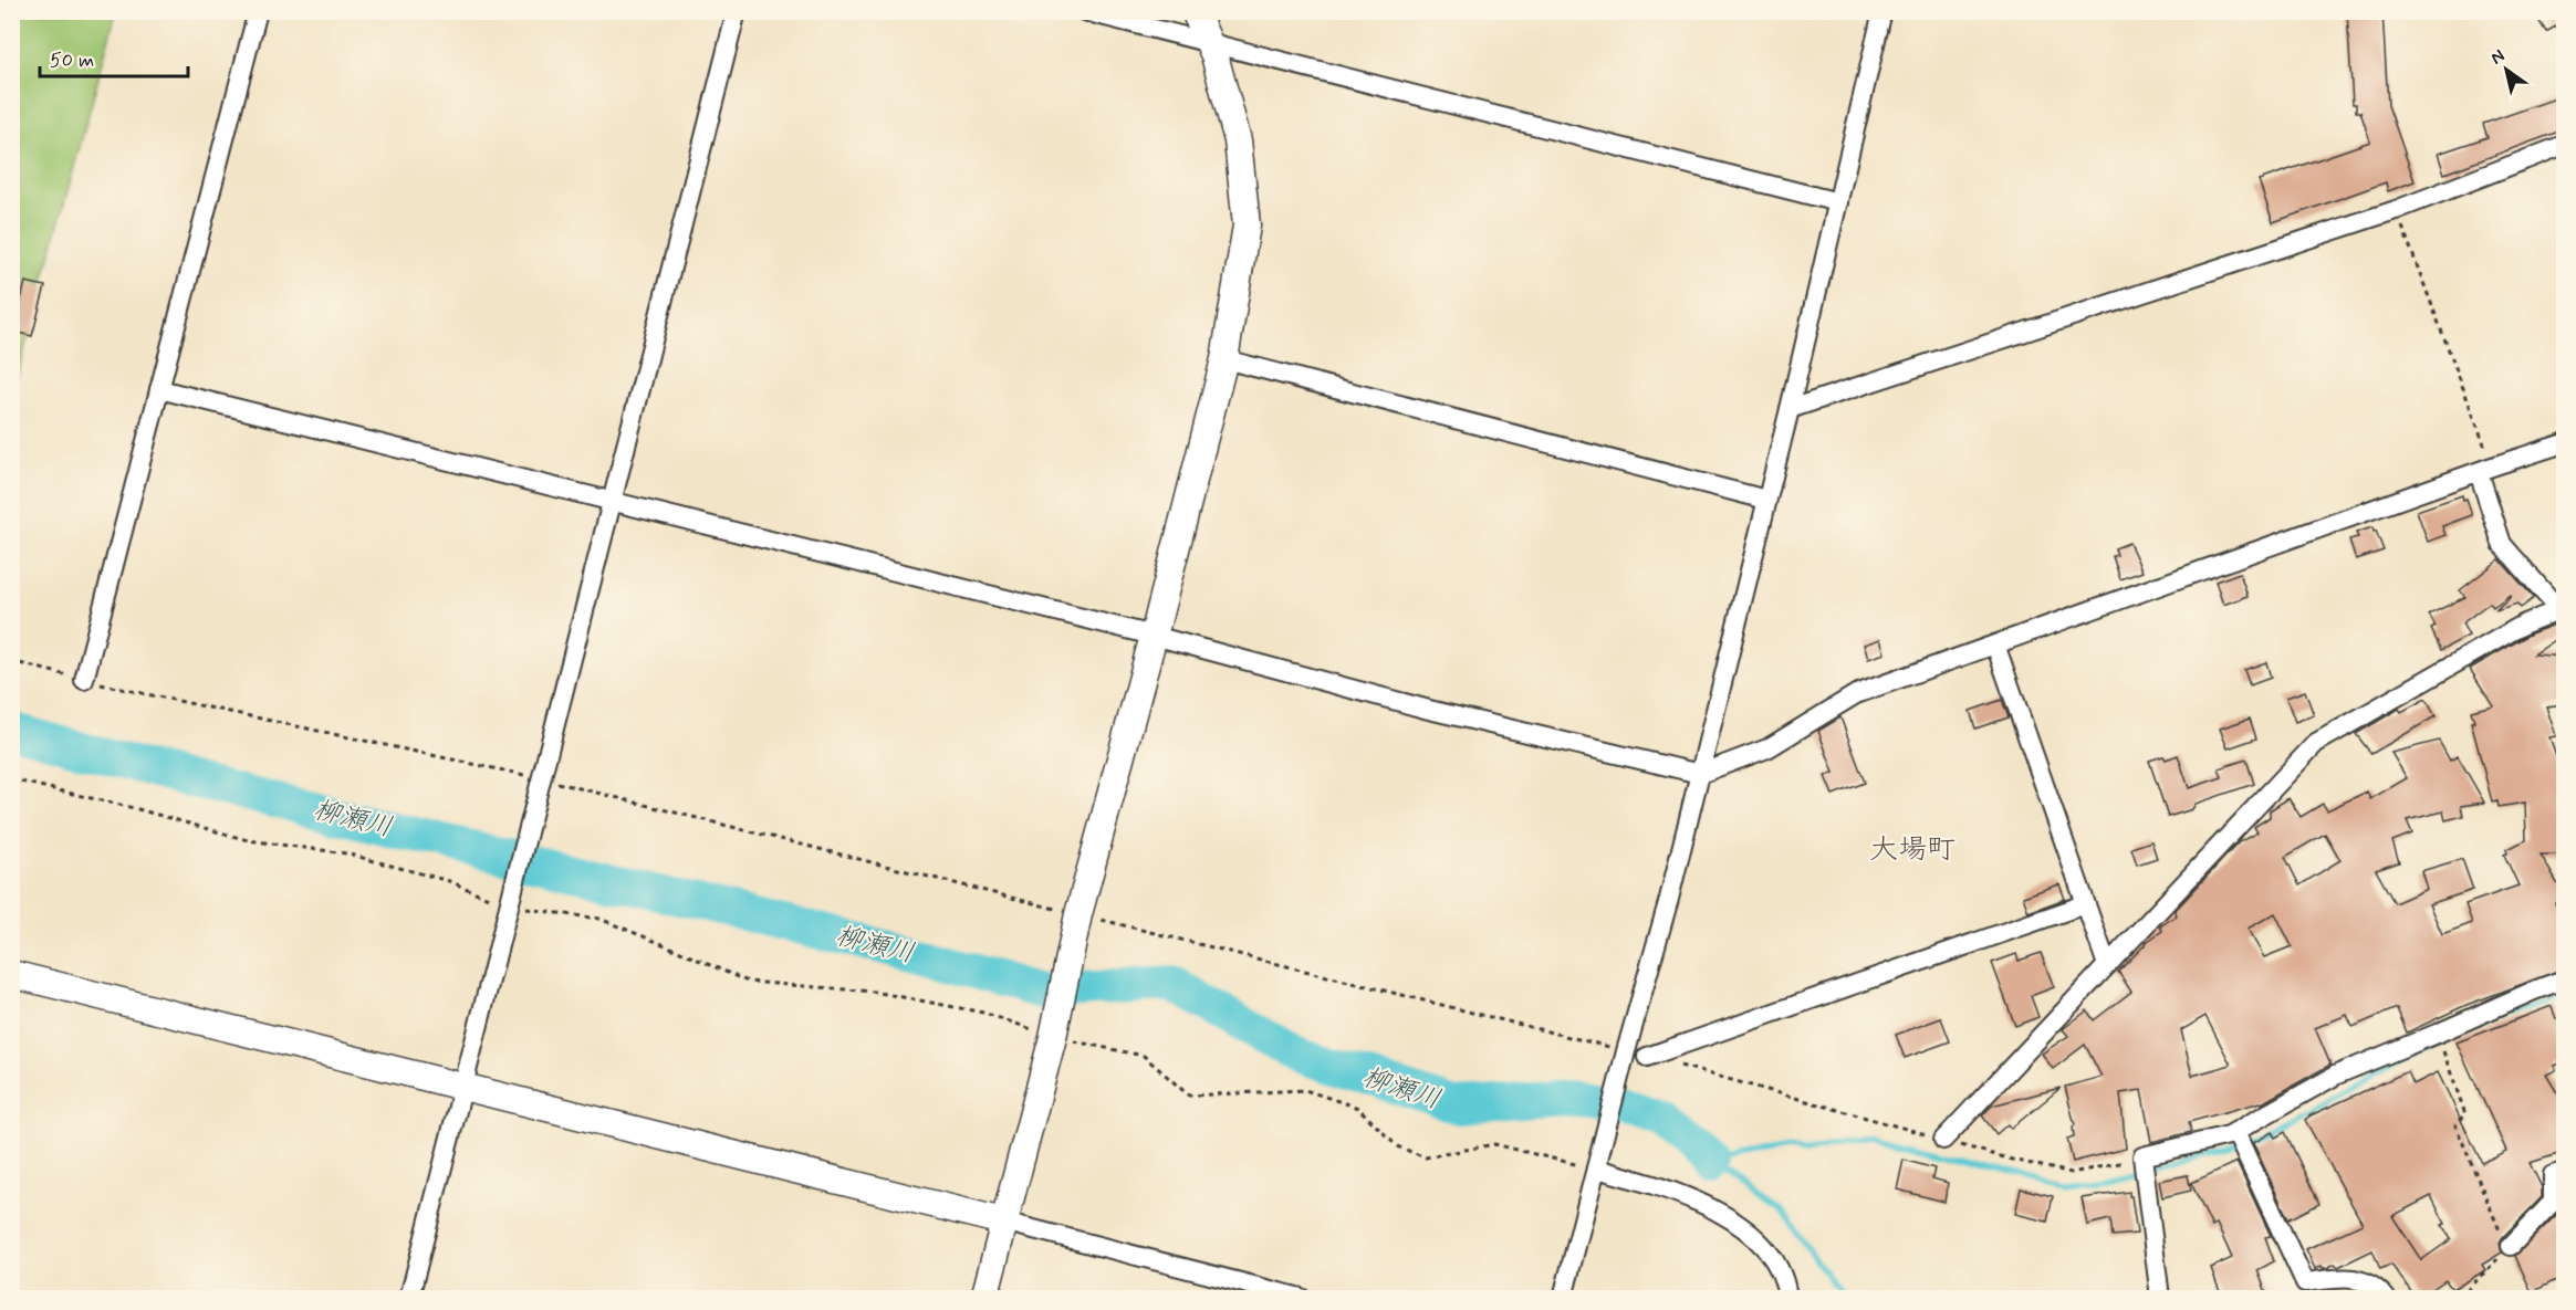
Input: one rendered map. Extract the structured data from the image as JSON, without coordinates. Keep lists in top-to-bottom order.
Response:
{
  "districts": ["大場町"],
  "water": ["柳瀬川"],
  "scale_bar": "50 m",
  "north": "top left"
}
